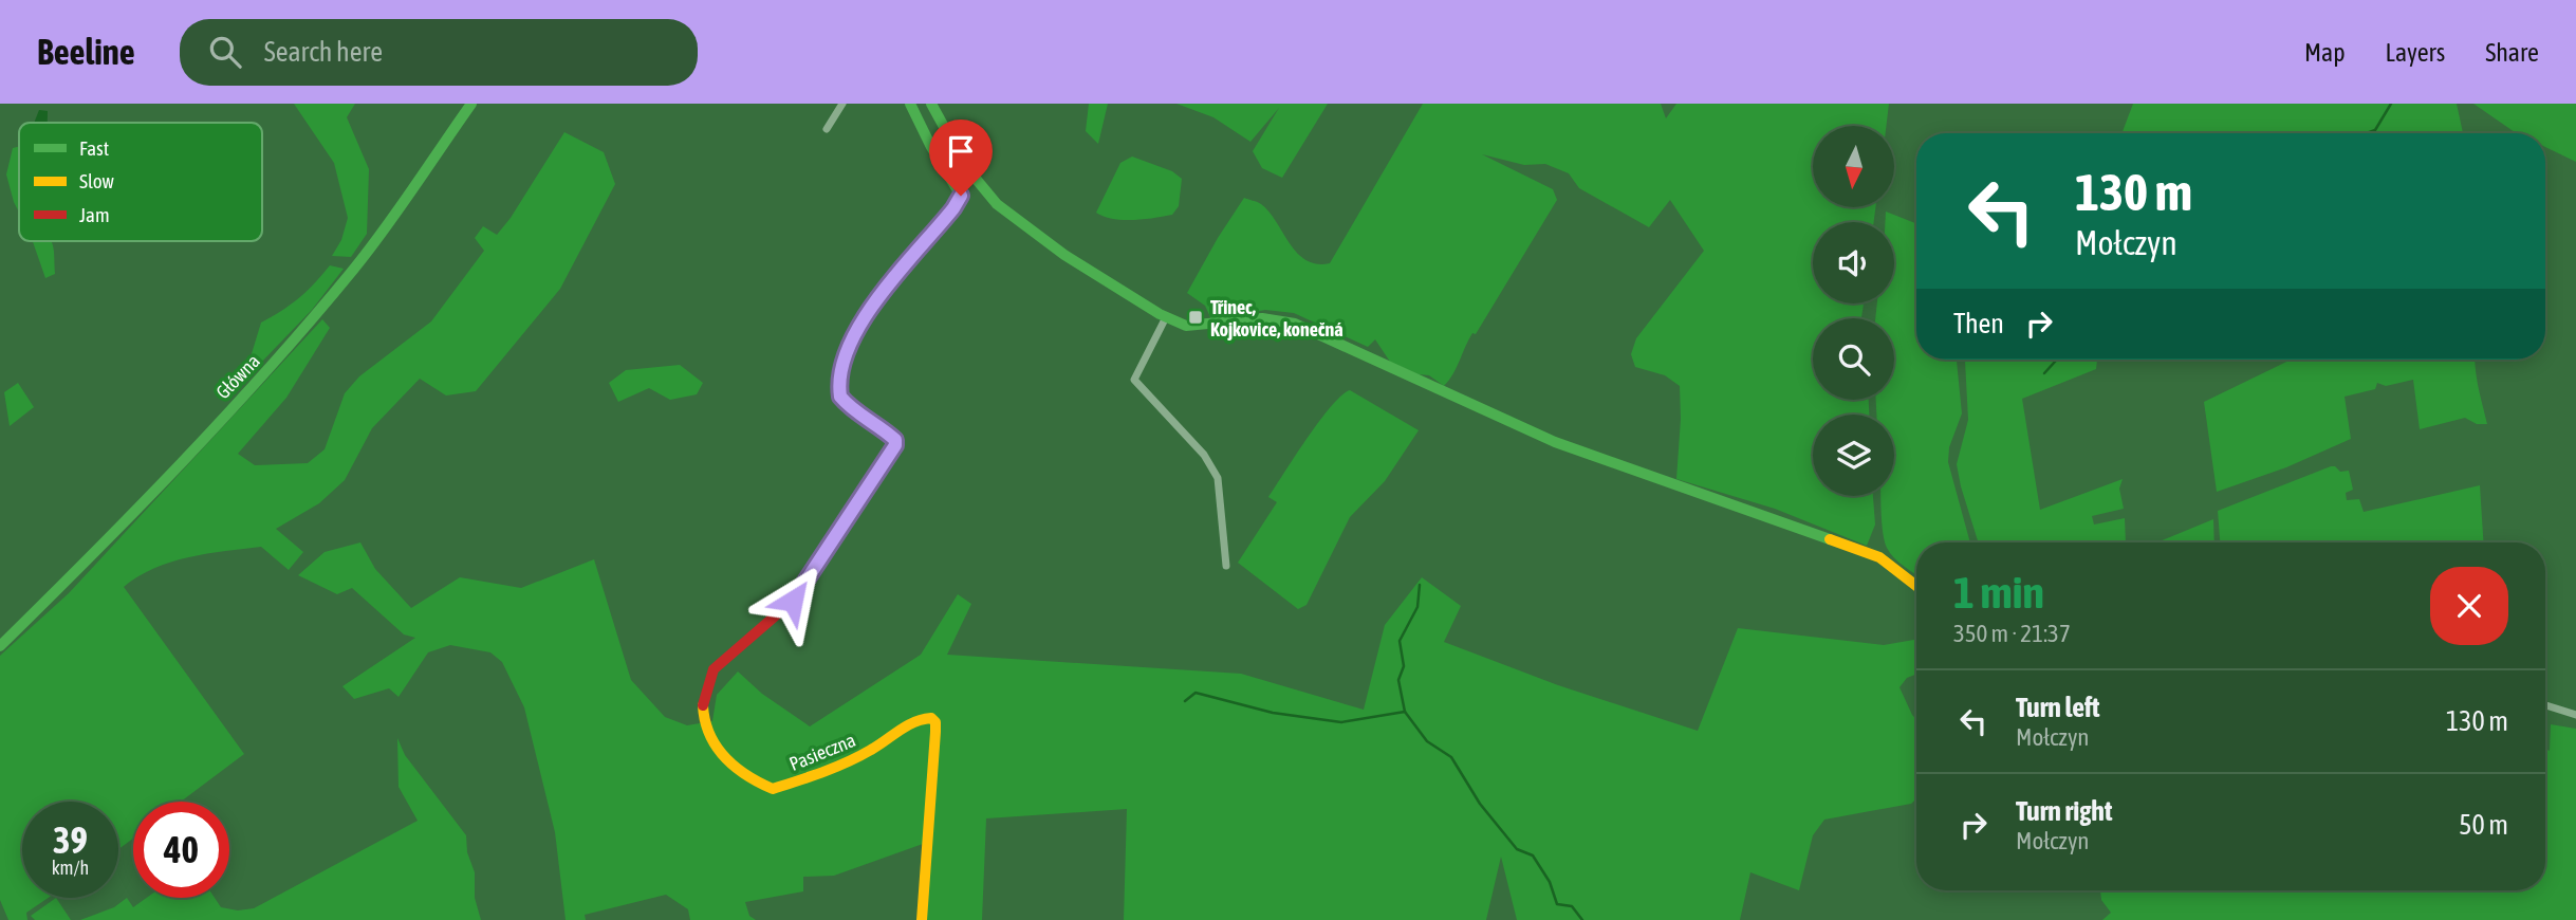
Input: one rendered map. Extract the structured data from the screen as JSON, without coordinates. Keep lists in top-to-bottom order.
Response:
{
  "streets": {
    "street": ["Główna", "Pasieczna"]
  },
  "places": {
    "transit": ["Třinec, Kojkovice, konečná"]
  },
  "legend": ["Fast", "Slow", "Jam"],
  "north": "bottom",
  "page": {
    "header": "Beeline",
    "search": "Search here",
    "nav": ["Map", "Layers", "Share"],
    "turn": ["130 m", "Mołczyn"],
    "then": "Then",
    "heading": ["1 min", "350 m · 21:37"],
    "list": [
      {
        "name": "Turn left",
        "note": "Mołczyn",
        "value": "130 m"
      },
      {
        "name": "Turn right",
        "note": "Mołczyn",
        "value": "50 m"
      }
    ],
    "speed": "39 km/h",
    "limit": "40"
  }
}
